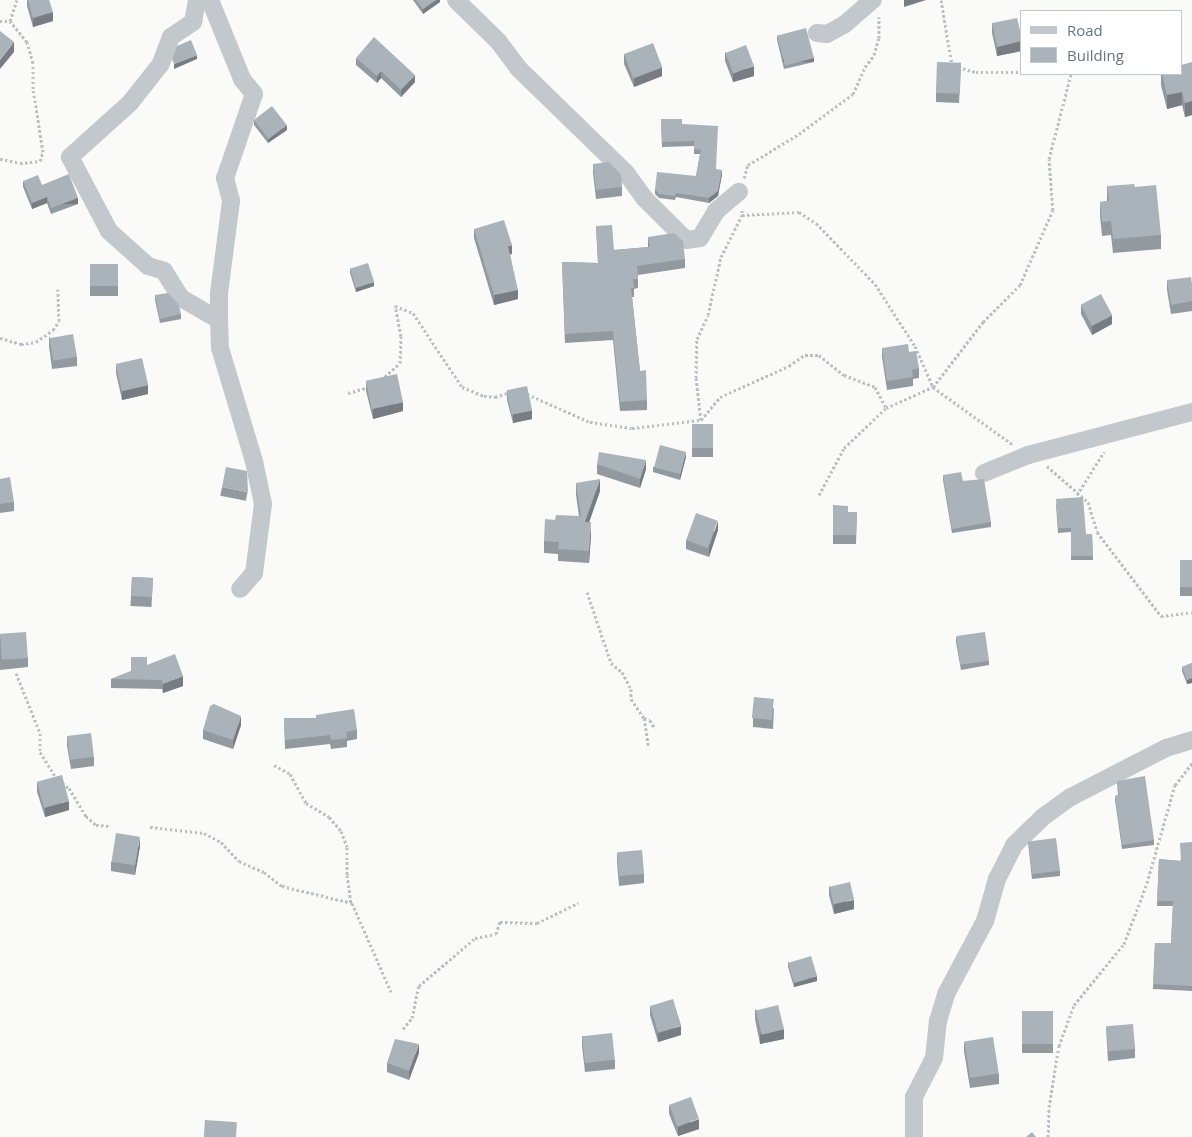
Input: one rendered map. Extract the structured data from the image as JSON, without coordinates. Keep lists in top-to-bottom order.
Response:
{
  "legend": ["Road", "Building"]
}
